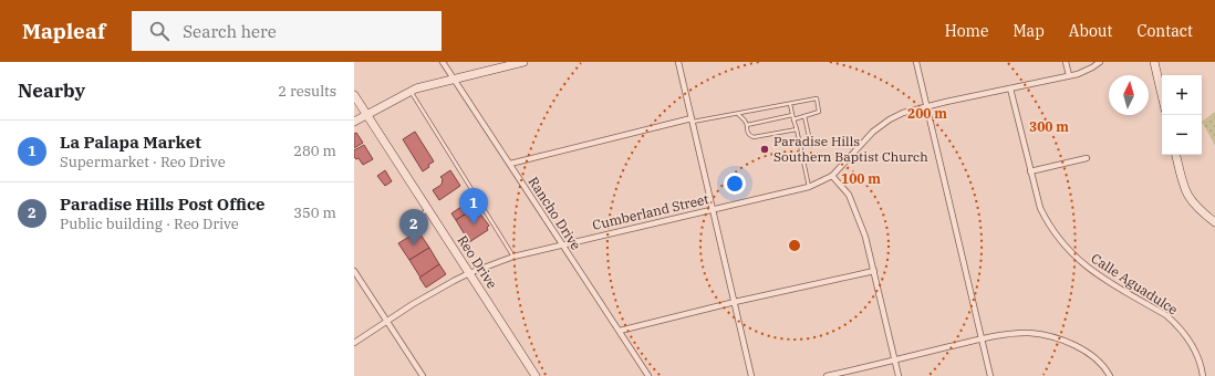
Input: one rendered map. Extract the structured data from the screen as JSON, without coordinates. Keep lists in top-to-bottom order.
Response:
{
  "streets": {
    "main road": ["Reo Drive"],
    "street": ["Cumberland Street", "Rancho Drive", "Calle Aguadulce"]
  },
  "crossings": [
    ["Cumberland Street", "Rancho Drive"],
    ["Cumberland Street", "Reo Drive"],
    ["Cumberland Street", "Calle Aguadulce"]
  ],
  "places": ["Paradise Hills Southern Baptist Church"],
  "north": "top",
  "page": {
    "header": "Mapleaf",
    "search": "Search here",
    "nav": [
      "Home",
      "Map",
      "About",
      "Contact"
    ],
    "heading": ["Nearby", "2 results"],
    "map_buttons": ["+", "−"],
    "list": [
      {
        "mark": "1",
        "name": "La Palapa Market",
        "note": "Supermarket · Reo Drive",
        "value": "280 m"
      },
      {
        "mark": "2",
        "name": "Paradise Hills Post Office",
        "note": "Public building · Reo Drive",
        "value": "350 m"
      }
    ],
    "pins": ["1", "2"]
  },
  "rings": ["200 m", "300 m", "100 m"]
}
